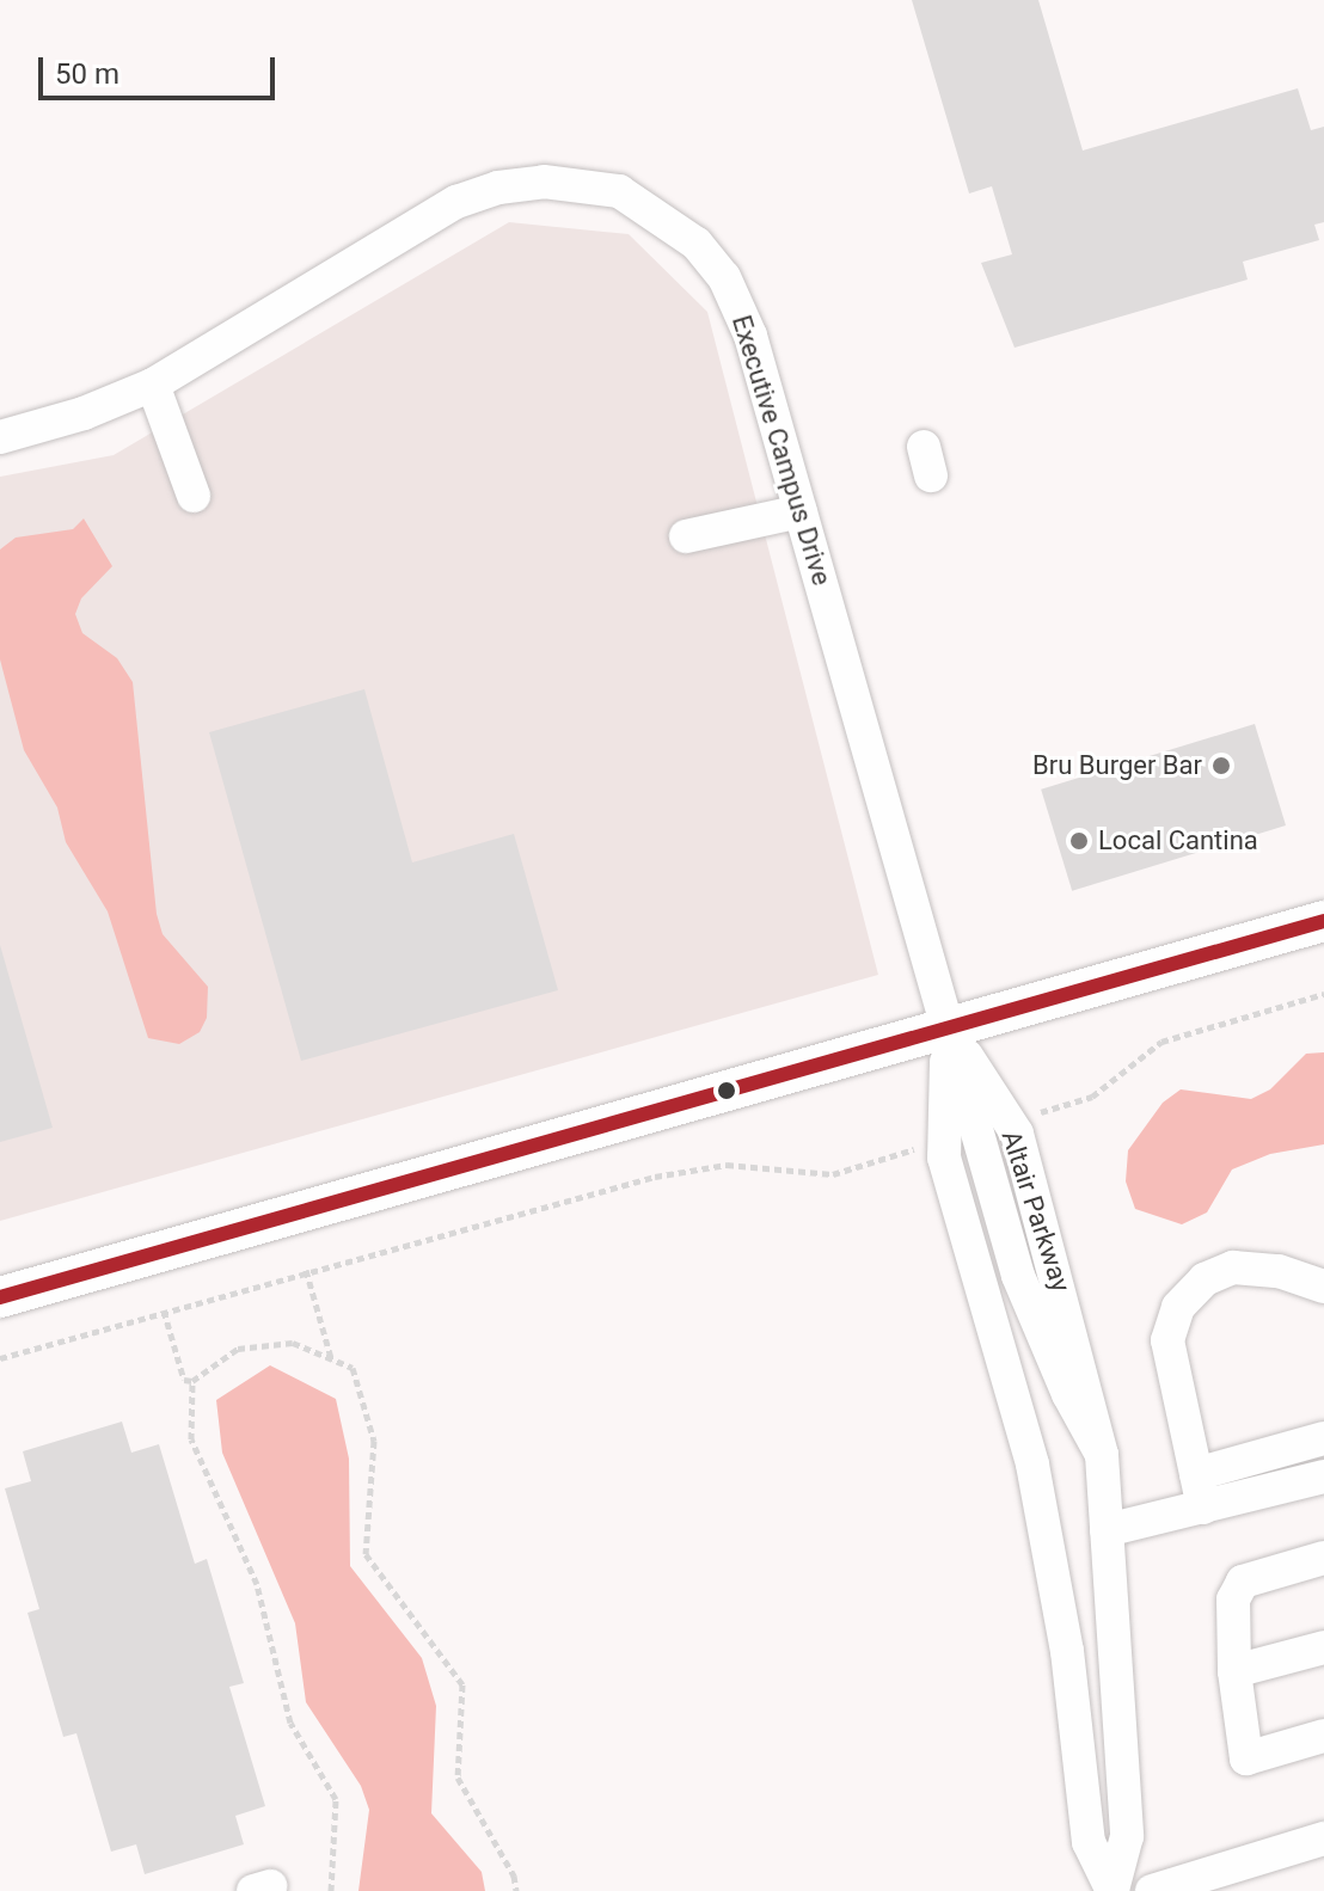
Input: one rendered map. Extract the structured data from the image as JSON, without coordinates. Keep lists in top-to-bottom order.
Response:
{
  "streets": {
    "street": ["Executive Campus Drive", "Altair Parkway"]
  },
  "crossings": [
    ["Executive Campus Drive", "Altair Parkway"]
  ],
  "places": ["Bru Burger Bar", "Local Cantina"],
  "scale_bar": "50 m"
}
